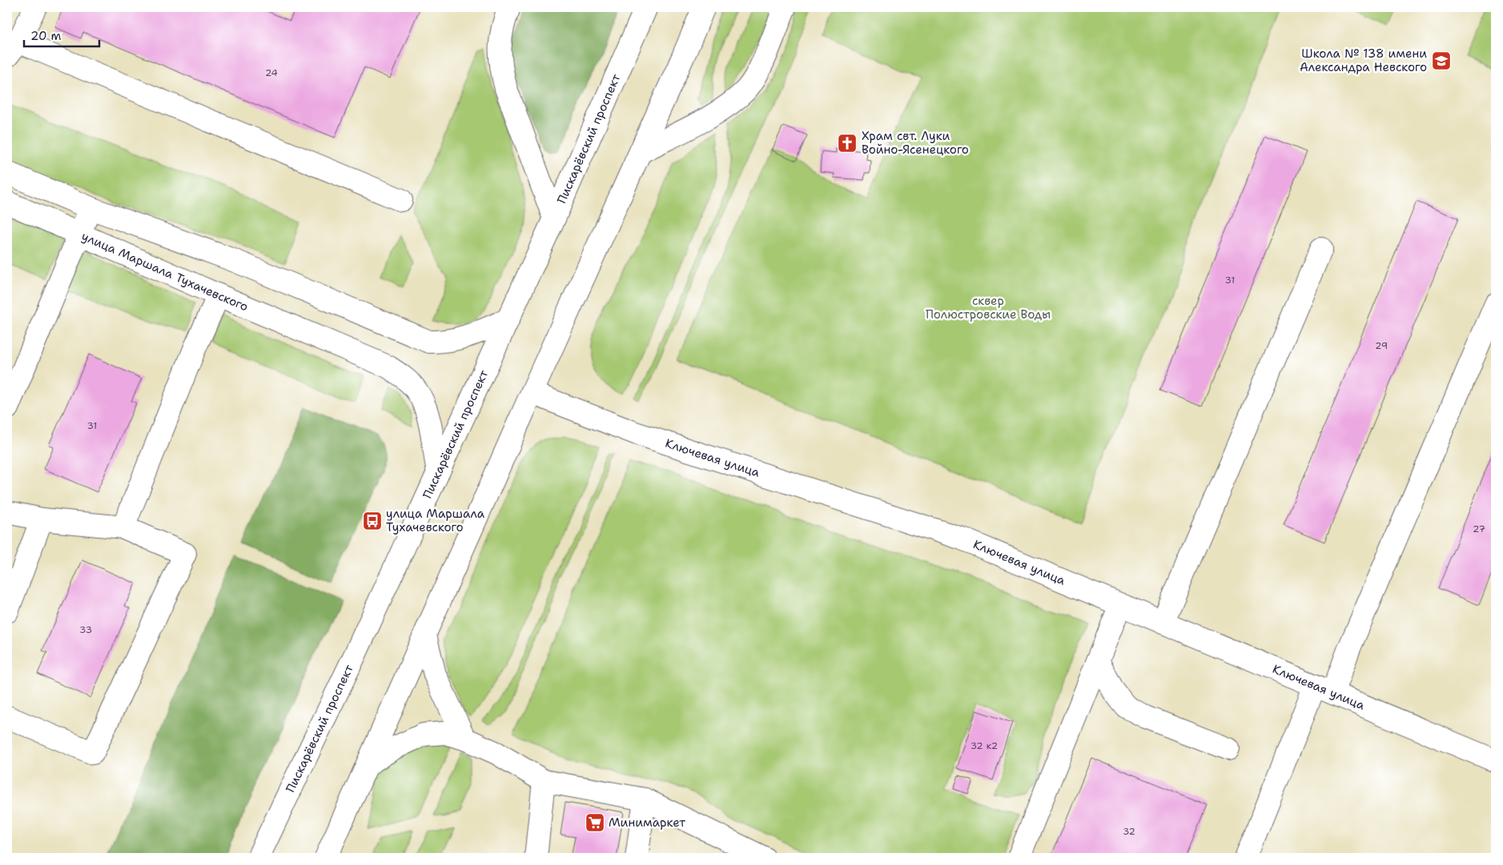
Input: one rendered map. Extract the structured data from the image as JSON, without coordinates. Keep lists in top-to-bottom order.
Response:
{
  "streets": {
    "street": ["Пискарёвский проспект", "улица Маршала Тухачевского", "Ключевая улица"]
  },
  "crossings": [
    ["Пискарёвский проспект", "улица Маршала Тухачевского"]
  ],
  "parks": ["сквер Полюстровские Воды"],
  "places": {
    "school or university": ["Школа № 138 имени Александра Невского"],
    "church": ["Храм свт. Луки Войно-Ясенецкого"],
    "bus stop": ["улица Маршала Тухачевского"],
    "supermarket": ["Минимаркет"]
  },
  "house_numbers": [
    "24",
    "31",
    "29",
    "31",
    "27",
    "33",
    "32 к2",
    "32"
  ],
  "scale_bar": "20 m"
}
